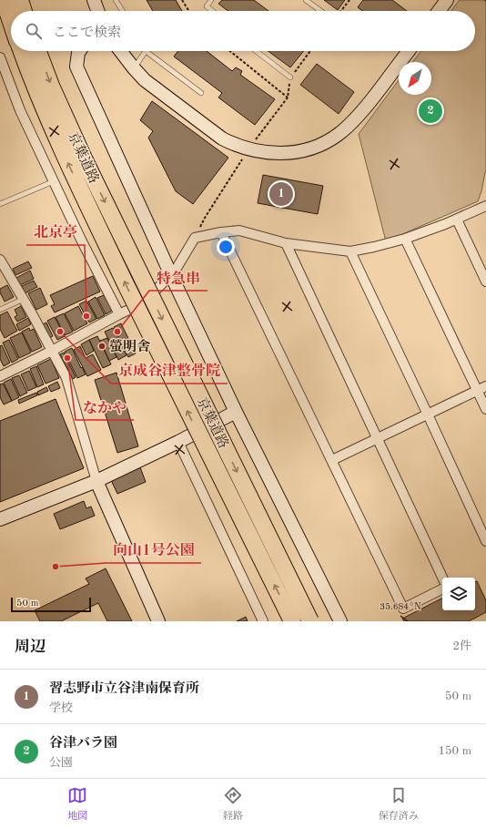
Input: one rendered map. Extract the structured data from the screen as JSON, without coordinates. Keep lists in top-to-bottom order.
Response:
{
  "streets": {
    "highway": ["京葉道路"]
  },
  "places": [
    "北京亭",
    "京成谷津整骨院",
    "特急串",
    "螢明舎",
    "なかや",
    "向山1号公園"
  ],
  "scale_bar": "50 m",
  "north": "bottom left",
  "page": {
    "search": "ここで検索",
    "pins": ["2", "1"],
    "scale": "50 m",
    "heading": ["周辺", "2件"],
    "list": [
      {
        "mark": "1",
        "name": "習志野市立谷津南保育所",
        "note": "学校",
        "value": "50 m"
      },
      {
        "mark": "2",
        "name": "谷津バラ園",
        "note": "公園",
        "value": "150 m"
      }
    ],
    "nav": ["地図", "経路", "保存済み"]
  },
  "coordinates": ["35.684°N"]
}
